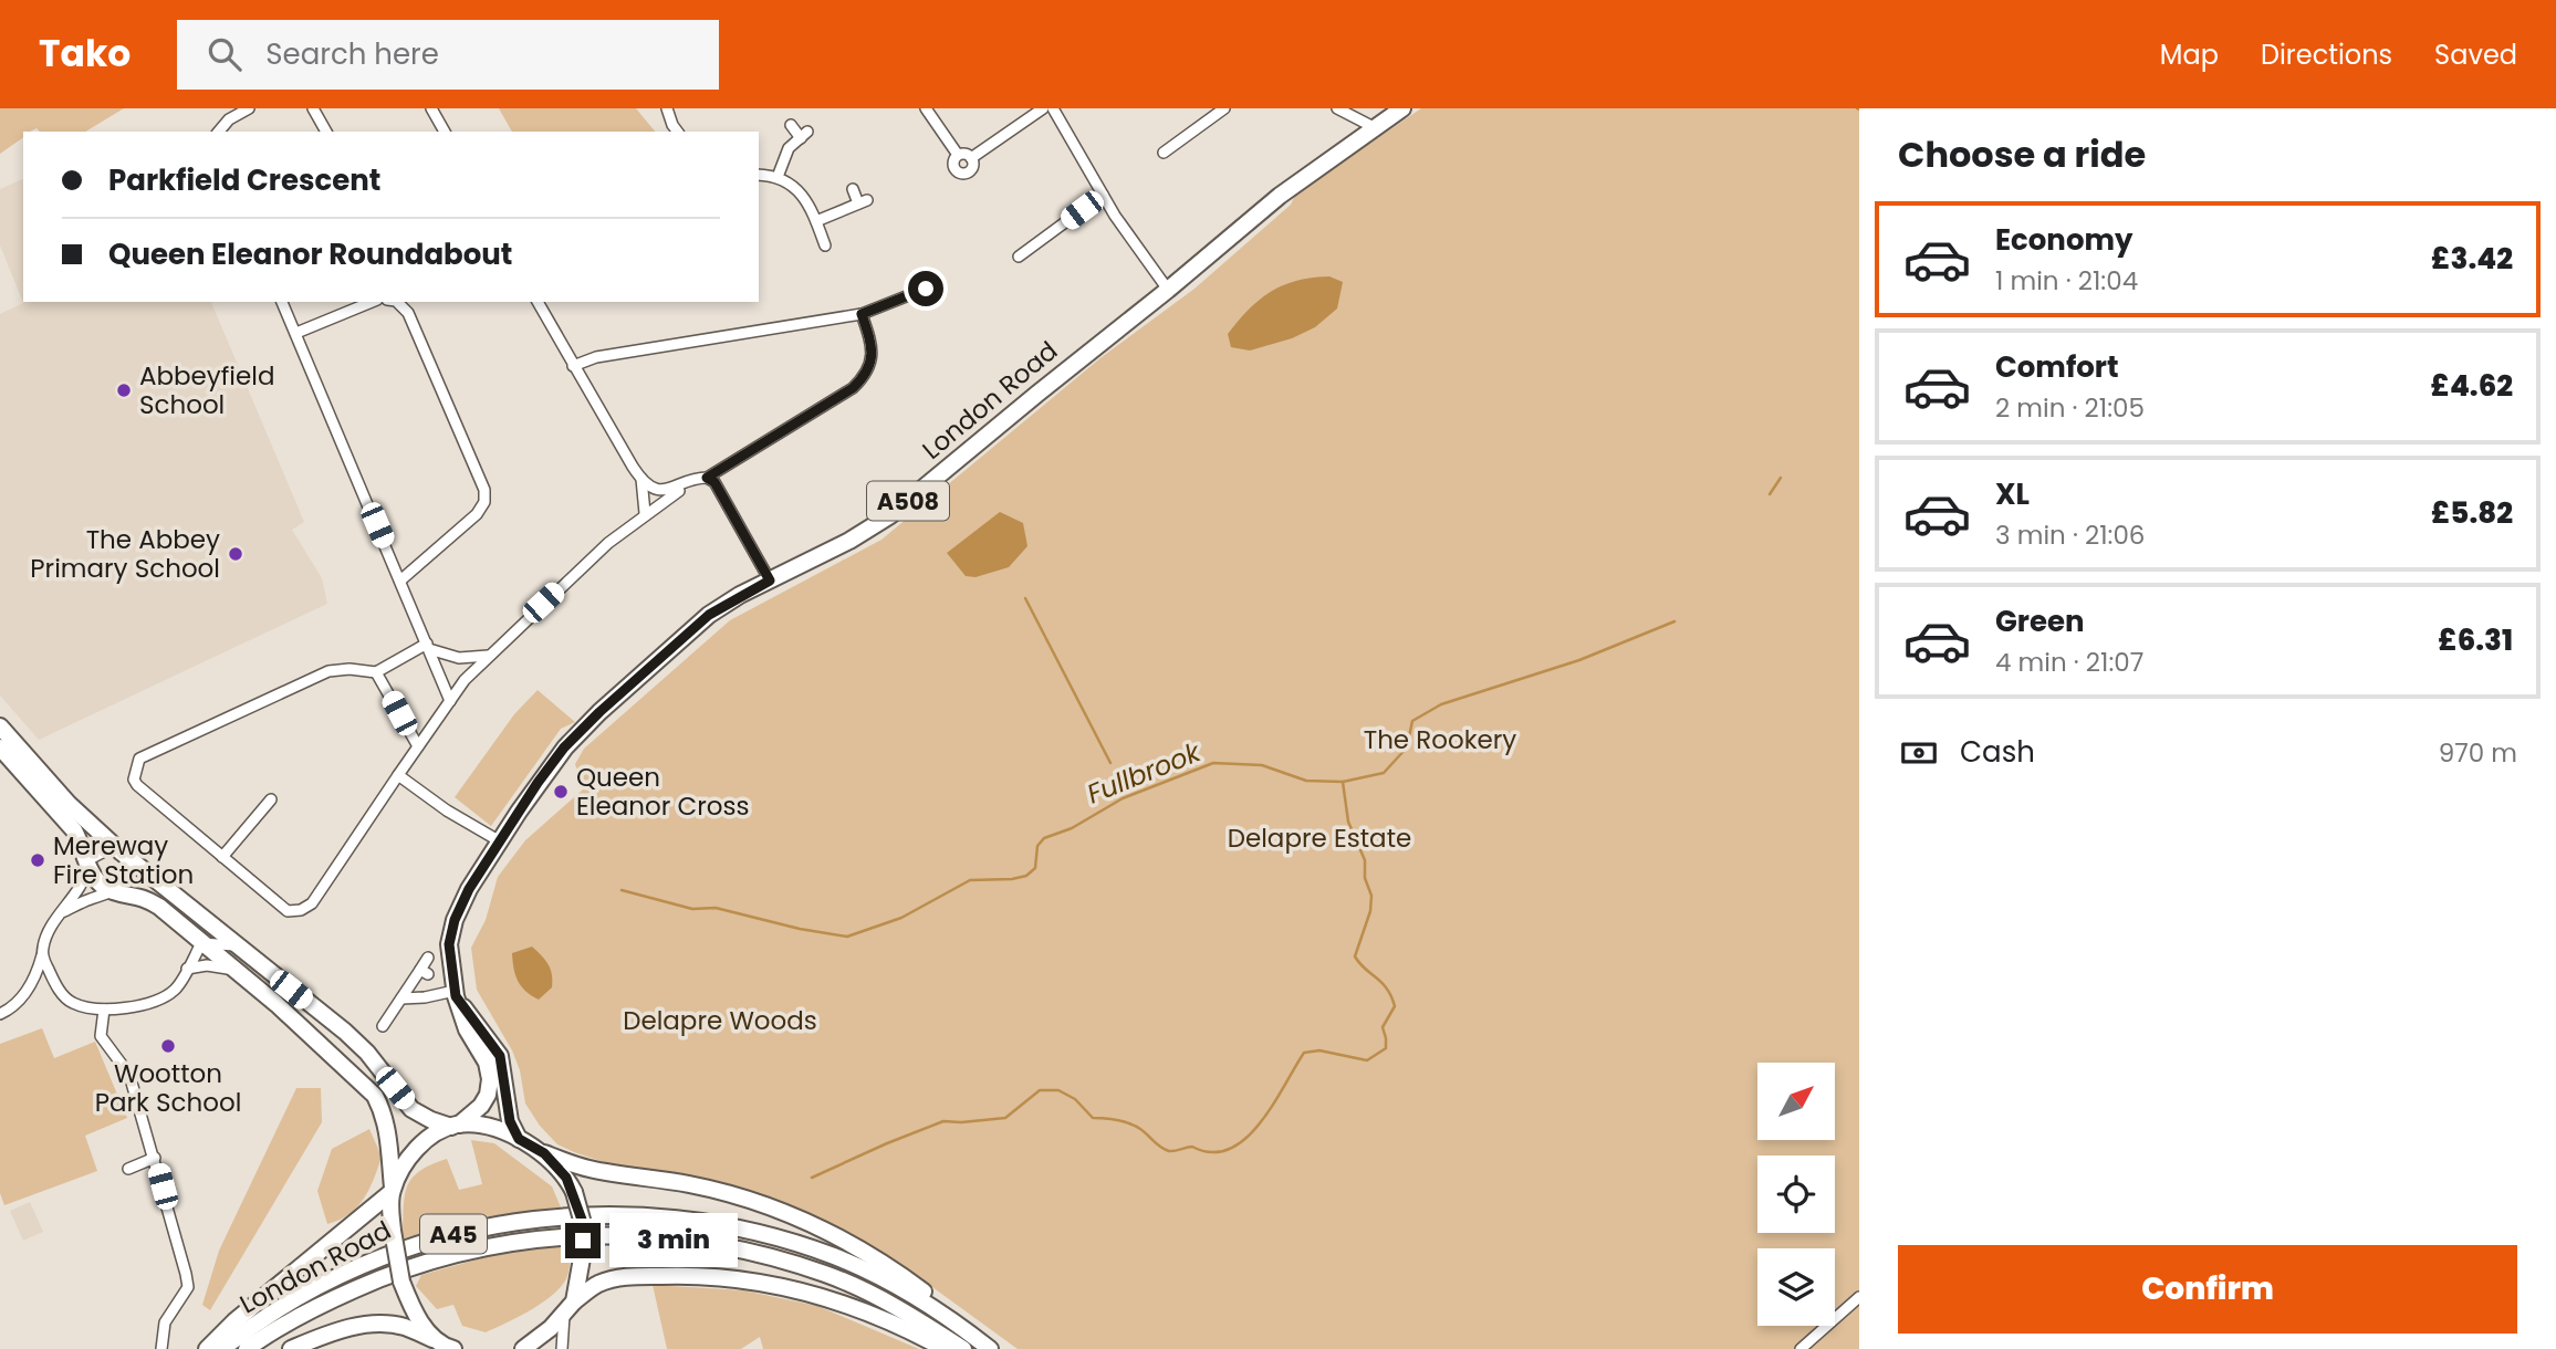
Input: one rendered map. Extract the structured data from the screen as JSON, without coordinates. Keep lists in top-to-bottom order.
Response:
{
  "streets": {
    "highway": ["London Road", "A508", "A45"]
  },
  "crossings": [
    ["London Road", "A508"]
  ],
  "water": ["Fullbrook"],
  "parks": ["The Rookery", "Delapre Estate", "Delapre Woods"],
  "places": [
    "Abbeyfield School",
    "The Abbey Primary School",
    "Queen Eleanor Cross",
    "Mereway Fire Station",
    "Wootton Park School"
  ],
  "north": "top right",
  "page": {
    "header": "Tako",
    "search": "Search here",
    "nav": ["Map", "Directions", "Saved"],
    "heading": "Choose a ride",
    "banner": ["Parkfield Crescent", "Queen Eleanor Roundabout"],
    "list": [
      {
        "name": "Economy",
        "note": "1 min · 21:04",
        "value": "£3.42"
      },
      {
        "name": "Comfort",
        "note": "2 min · 21:05",
        "value": "£4.62"
      },
      {
        "name": "XL",
        "note": "3 min · 21:06",
        "value": "£5.82"
      },
      {
        "name": "Green",
        "note": "4 min · 21:07",
        "value": "£6.31"
      }
    ],
    "pay": ["Cash", "970 m"],
    "bubble": "3 min",
    "buttons": "Confirm"
  }
}
